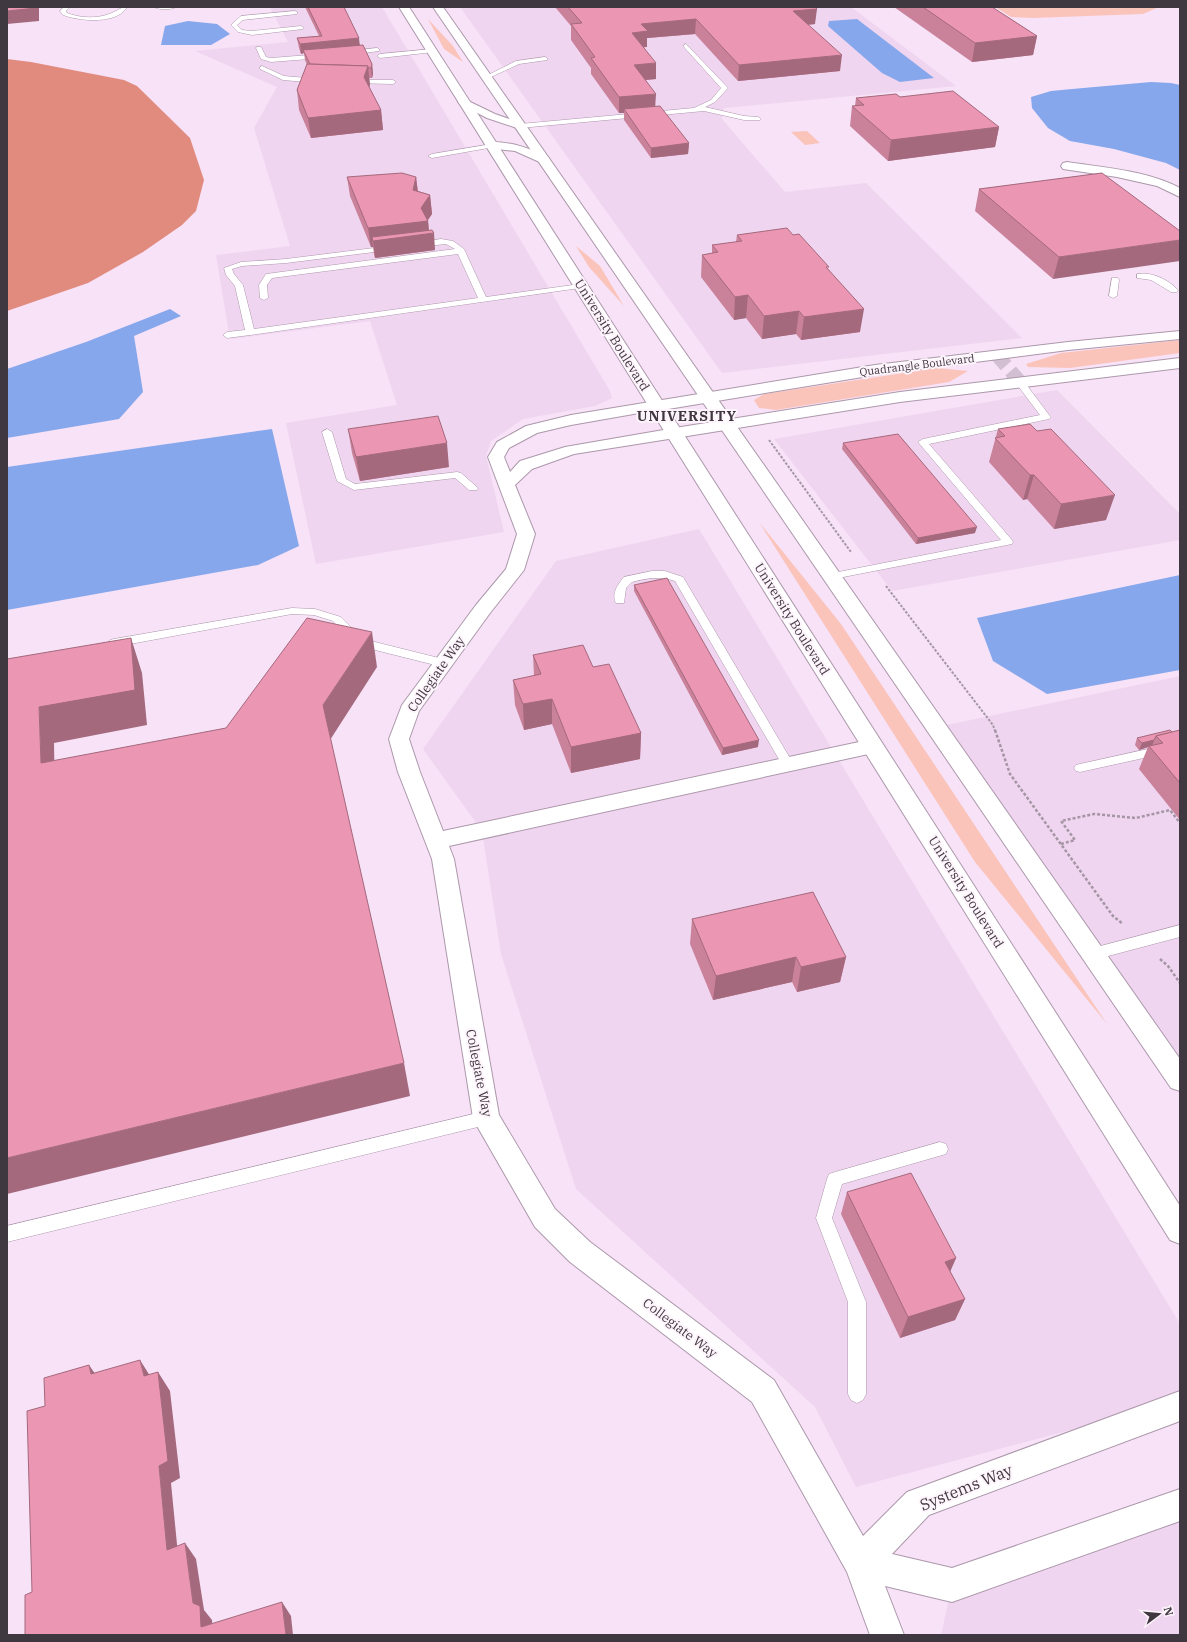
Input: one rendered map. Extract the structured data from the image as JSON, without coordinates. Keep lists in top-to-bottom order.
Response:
{
  "streets": {
    "main road": [
      "University Boulevard",
      "Quadrangle Boulevard",
      "Collegiate Way",
      "Systems Way"
    ]
  },
  "crossings": [
    ["University Boulevard", "Quadrangle Boulevard"],
    ["University Boulevard", "Collegiate Way"],
    ["Quadrangle Boulevard", "Collegiate Way"],
    ["Collegiate Way", "Systems Way"]
  ],
  "districts": ["UNIVERSITY"],
  "north": "right"
}
